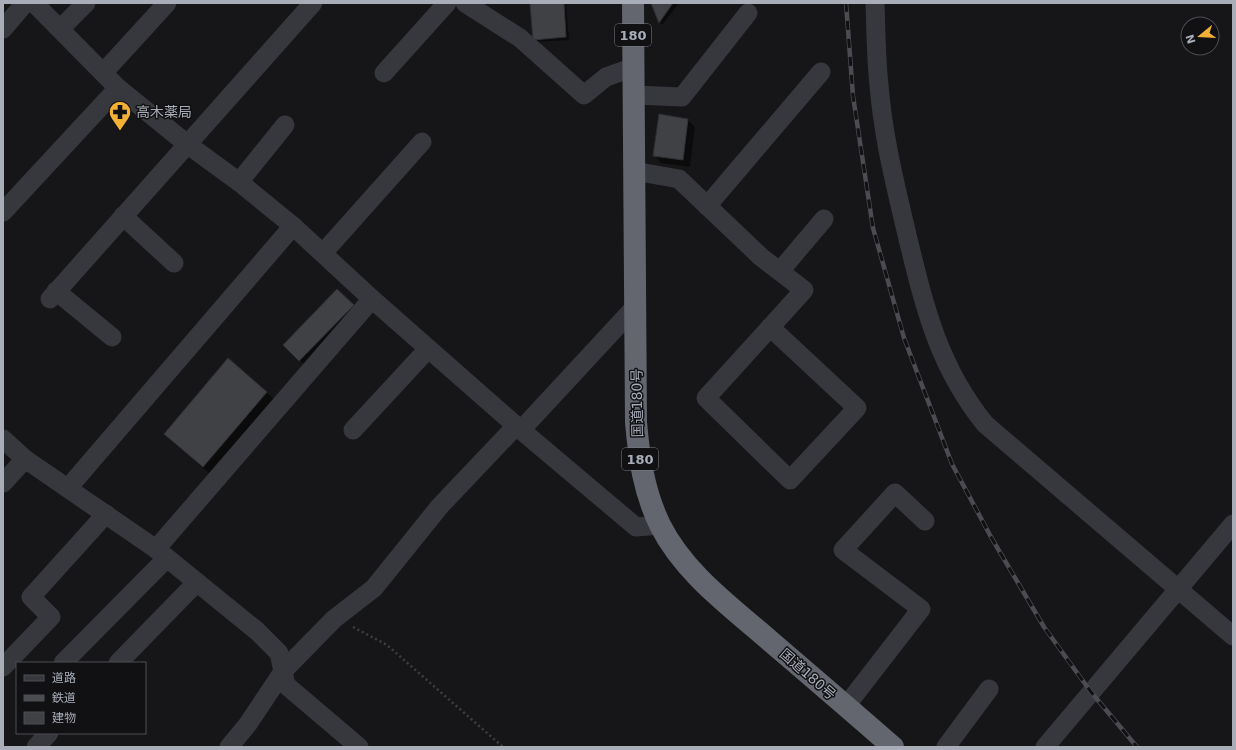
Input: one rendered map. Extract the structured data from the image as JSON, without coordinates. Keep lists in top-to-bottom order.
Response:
{
  "streets": {
    "highway": ["180", "国道180号"]
  },
  "places": {
    "pharmacy": ["高木薬局"]
  },
  "legend": ["道路", "鉄道", "建物"],
  "north": "left"
}
